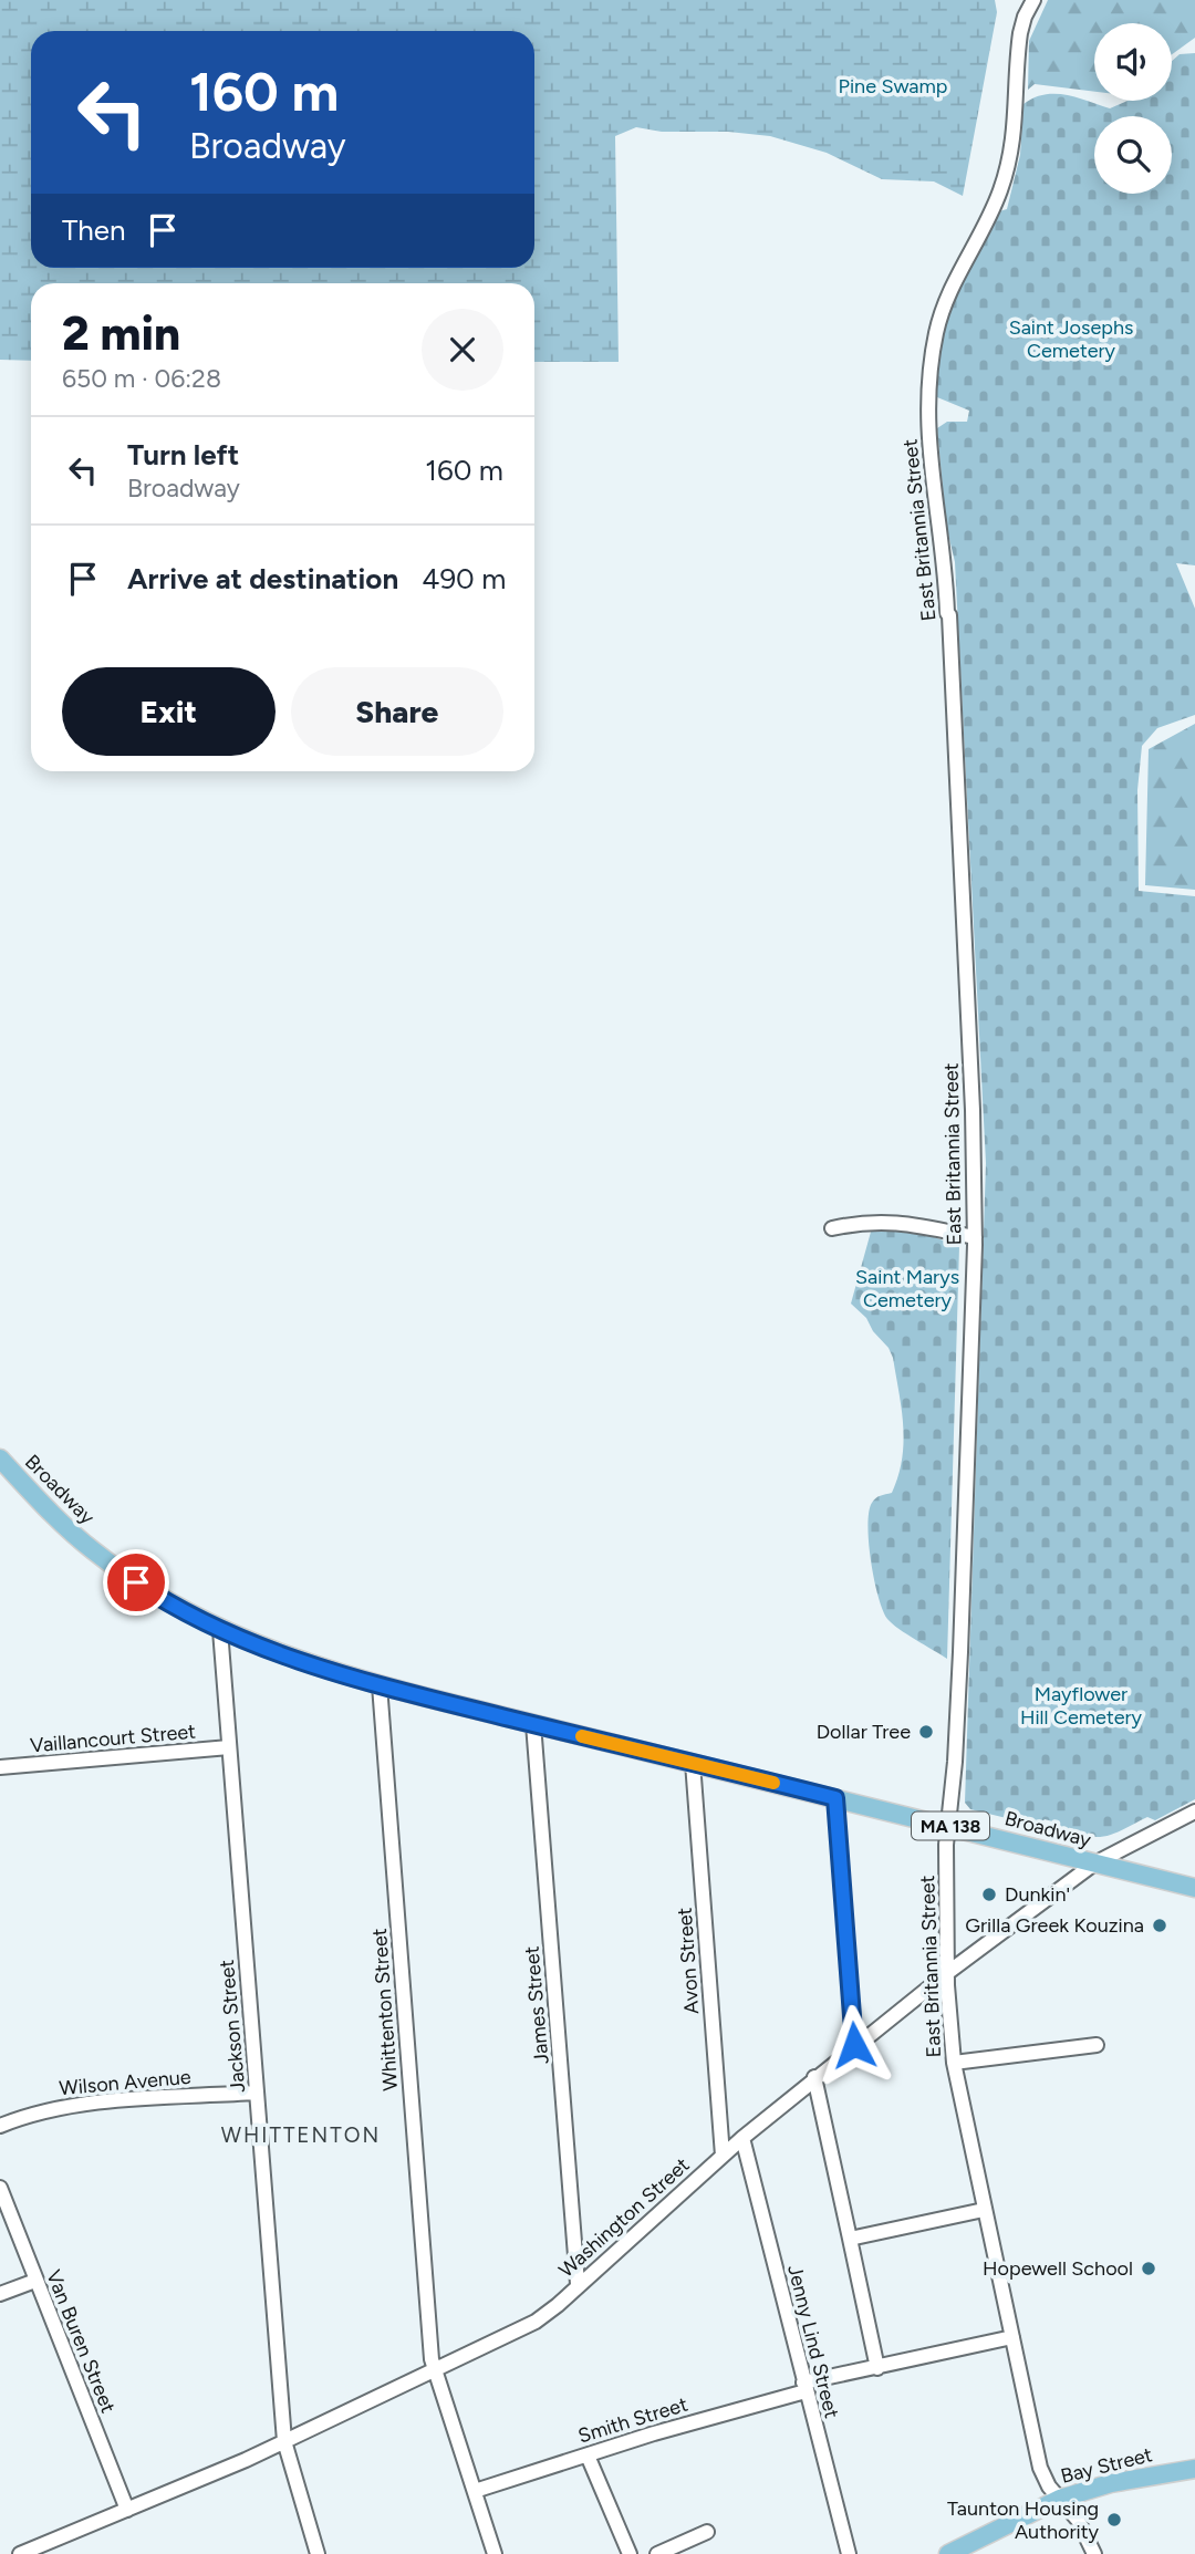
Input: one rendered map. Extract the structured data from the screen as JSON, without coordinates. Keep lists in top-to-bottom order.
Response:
{
  "streets": {
    "main road": ["Broadway", "MA 138", "Bay Street"],
    "street": [
      "East Britannia Street",
      "Vaillancourt Street",
      "Avon Street",
      "James Street",
      "Whittenton Street",
      "Jackson Street",
      "Wilson Avenue",
      "Washington Street",
      "Van Buren Street",
      "Jenny Lind Street",
      "Smith Street"
    ]
  },
  "crossings": [
    ["East Britannia Street", "Broadway"],
    ["East Britannia Street", "Washington Street"],
    ["East Britannia Street", "Smith Street"],
    ["East Britannia Street", "Bay Street"],
    ["Broadway", "Avon Street"],
    ["Broadway", "James Street"],
    ["Broadway", "Whittenton Street"],
    ["Broadway", "Jackson Street"],
    ["Broadway", "Washington Street"],
    ["Vaillancourt Street", "Jackson Street"],
    ["Avon Street", "Washington Street"],
    ["James Street", "Washington Street"],
    ["Whittenton Street", "Washington Street"],
    ["Whittenton Street", "Smith Street"],
    ["Jackson Street", "Wilson Avenue"],
    ["Jackson Street", "Washington Street"],
    ["Washington Street", "Van Buren Street"],
    ["Washington Street", "Jenny Lind Street"],
    ["Jenny Lind Street", "Smith Street"]
  ],
  "districts": ["WHITTENTON"],
  "parks": [
    "Pine Swamp",
    "Saint Josephs Cemetery",
    "Saint Marys Cemetery",
    "Mayflower Hill Cemetery"
  ],
  "places": [
    "Dollar Tree",
    "Dunkin'",
    "Grilla Greek Kouzina",
    "Hopewell School",
    "Taunton Housing Authority"
  ],
  "page": {
    "turn": ["160 m", "Broadway"],
    "then": "Then",
    "heading": ["2 min", "650 m · 06:28"],
    "list": [
      {
        "name": "Turn left",
        "note": "Broadway",
        "value": "160 m"
      },
      {
        "name": "Arrive at destination",
        "value": "490 m"
      }
    ],
    "buttons": ["Exit", "Share"]
  }
}
